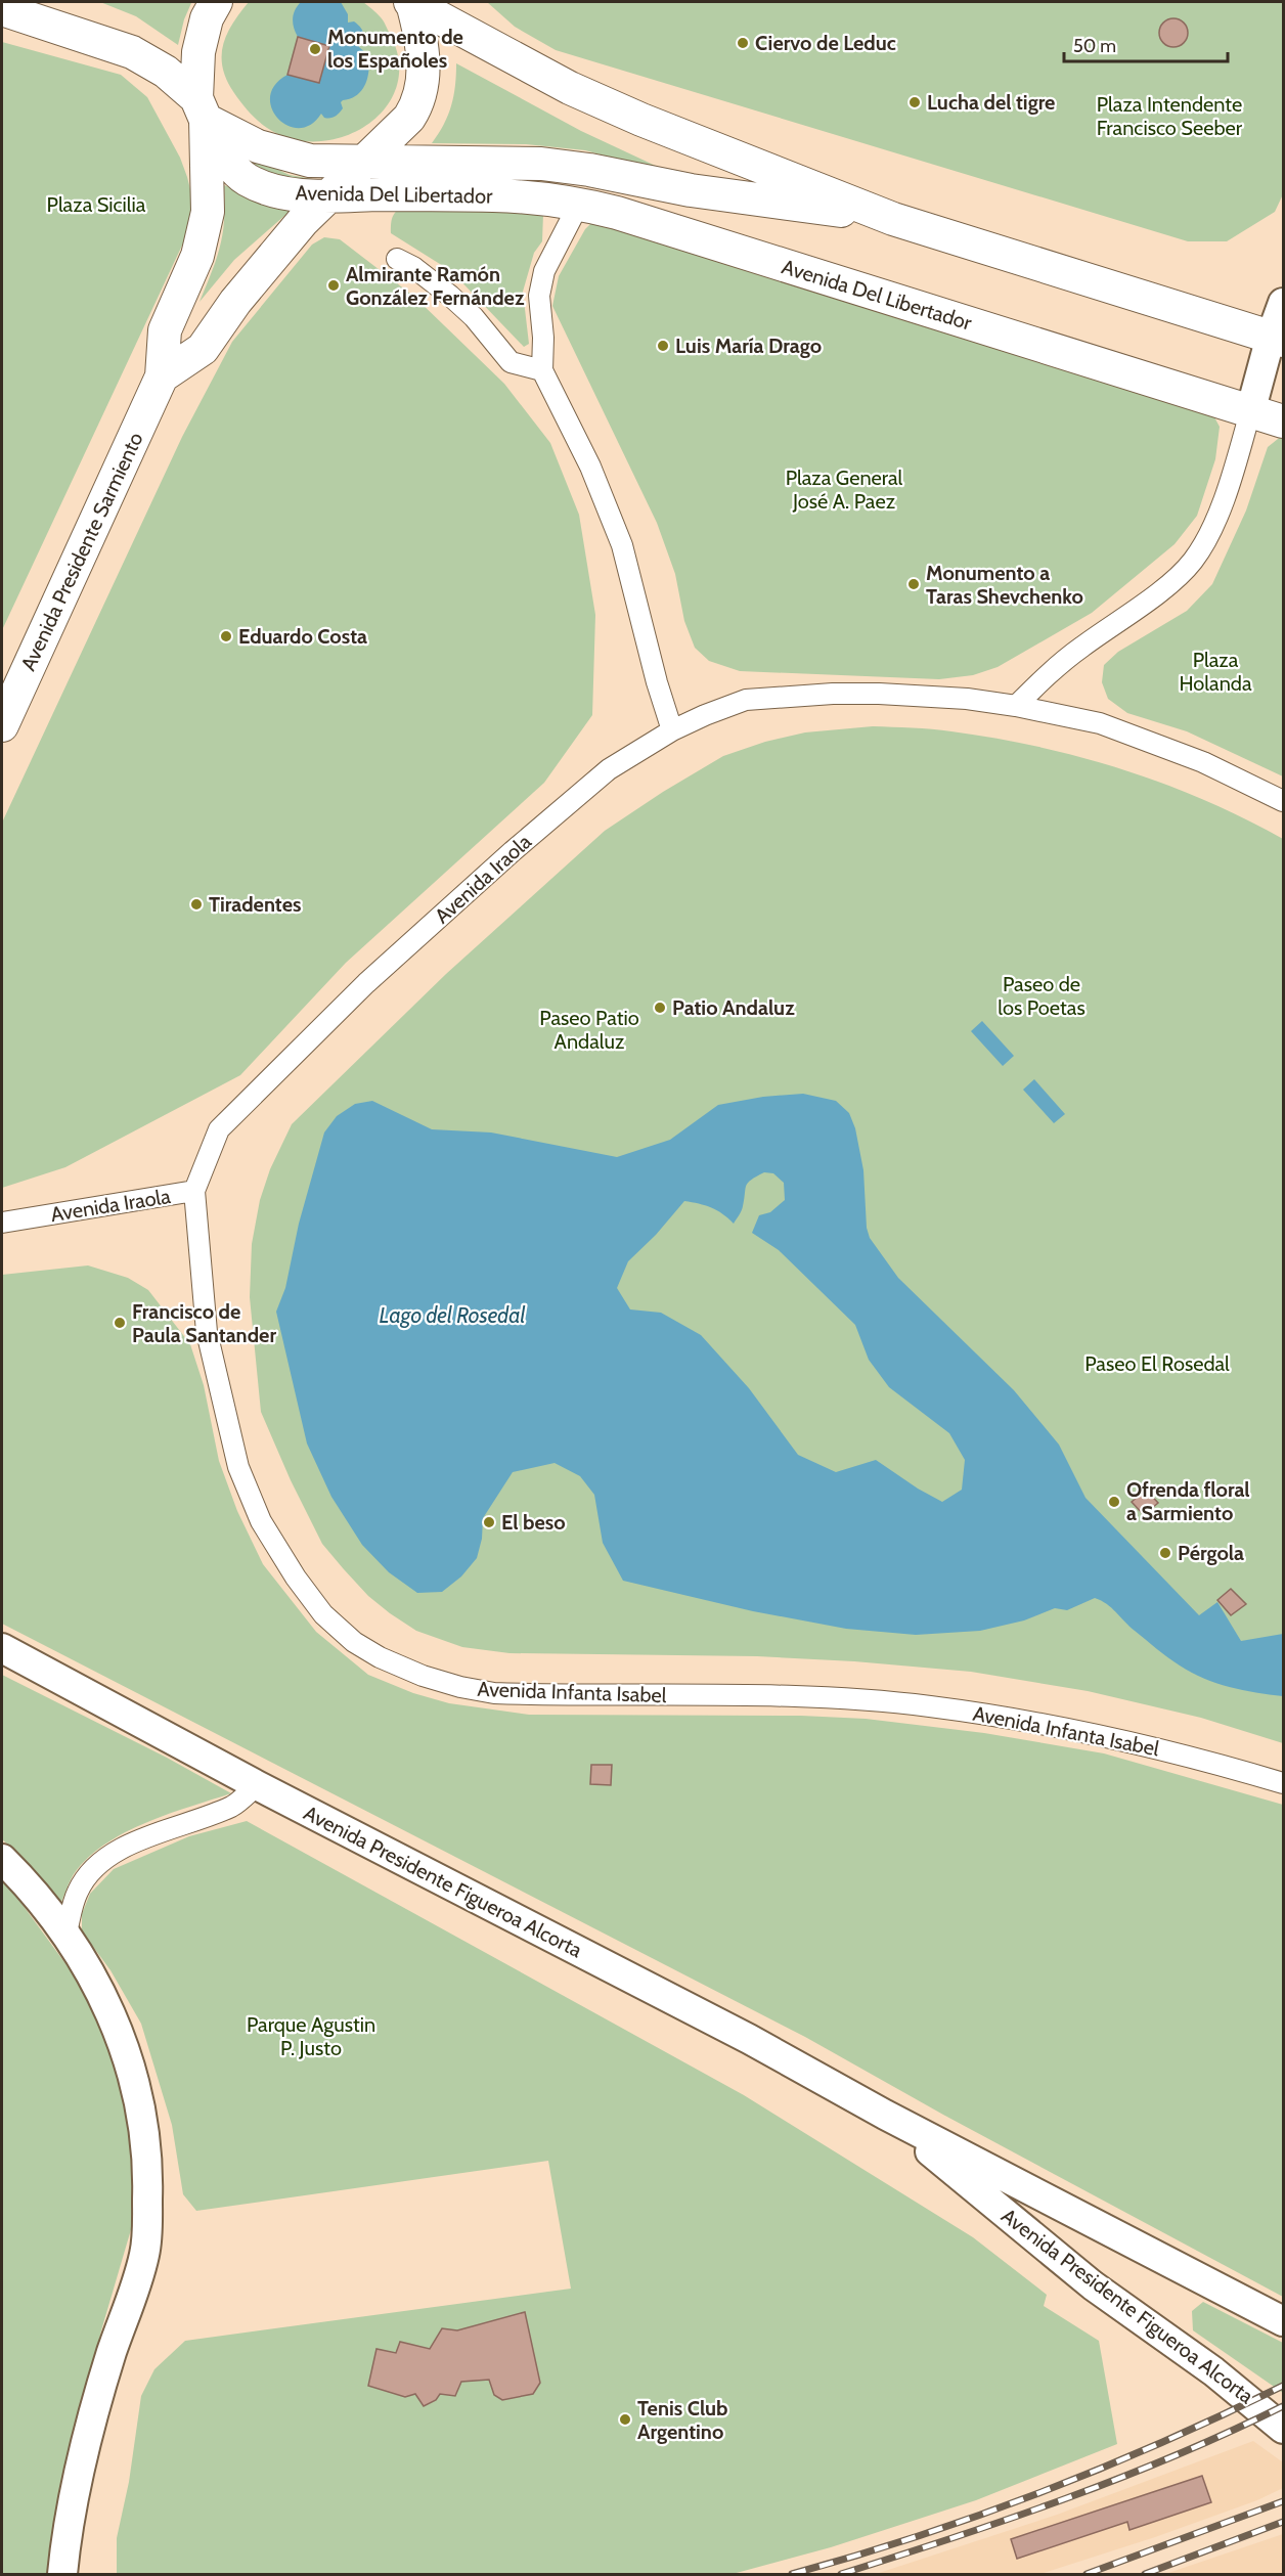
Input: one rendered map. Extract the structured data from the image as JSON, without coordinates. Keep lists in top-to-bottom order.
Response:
{
  "streets": {
    "main road": ["Avenida Del Libertador", "Avenida Presidente Sarmiento", "Avenida Presidente Figueroa Alcorta"],
    "street": ["Avenida Iraola", "Avenida Infanta Isabel"]
  },
  "crossings": [
    ["Avenida Del Libertador", "Avenida Presidente Sarmiento"],
    ["Avenida Iraola", "Avenida Infanta Isabel"]
  ],
  "water": ["Lago del Rosedal"],
  "parks": [
    "Plaza Intendente Francisco Seeber",
    "Plaza Sicilia",
    "Plaza General José A. Paez",
    "Plaza Holanda",
    "Paseo de los Poetas",
    "Paseo Patio Andaluz",
    "Paseo El Rosedal",
    "Parque Agustin P. Justo"
  ],
  "places": [
    "Ciervo de Leduc",
    "Monumento de los Españoles",
    "Lucha del tigre",
    "Almirante Ramón González Fernández",
    "Luis María Drago",
    "Monumento a Taras Shevchenko",
    "Eduardo Costa",
    "Tiradentes",
    "Patio Andaluz",
    "Francisco de Paula Santander",
    "Ofrenda floral a Sarmiento",
    "El beso",
    "Pérgola",
    "Tenis Club Argentino"
  ],
  "scale_bar": "50 m"
}
